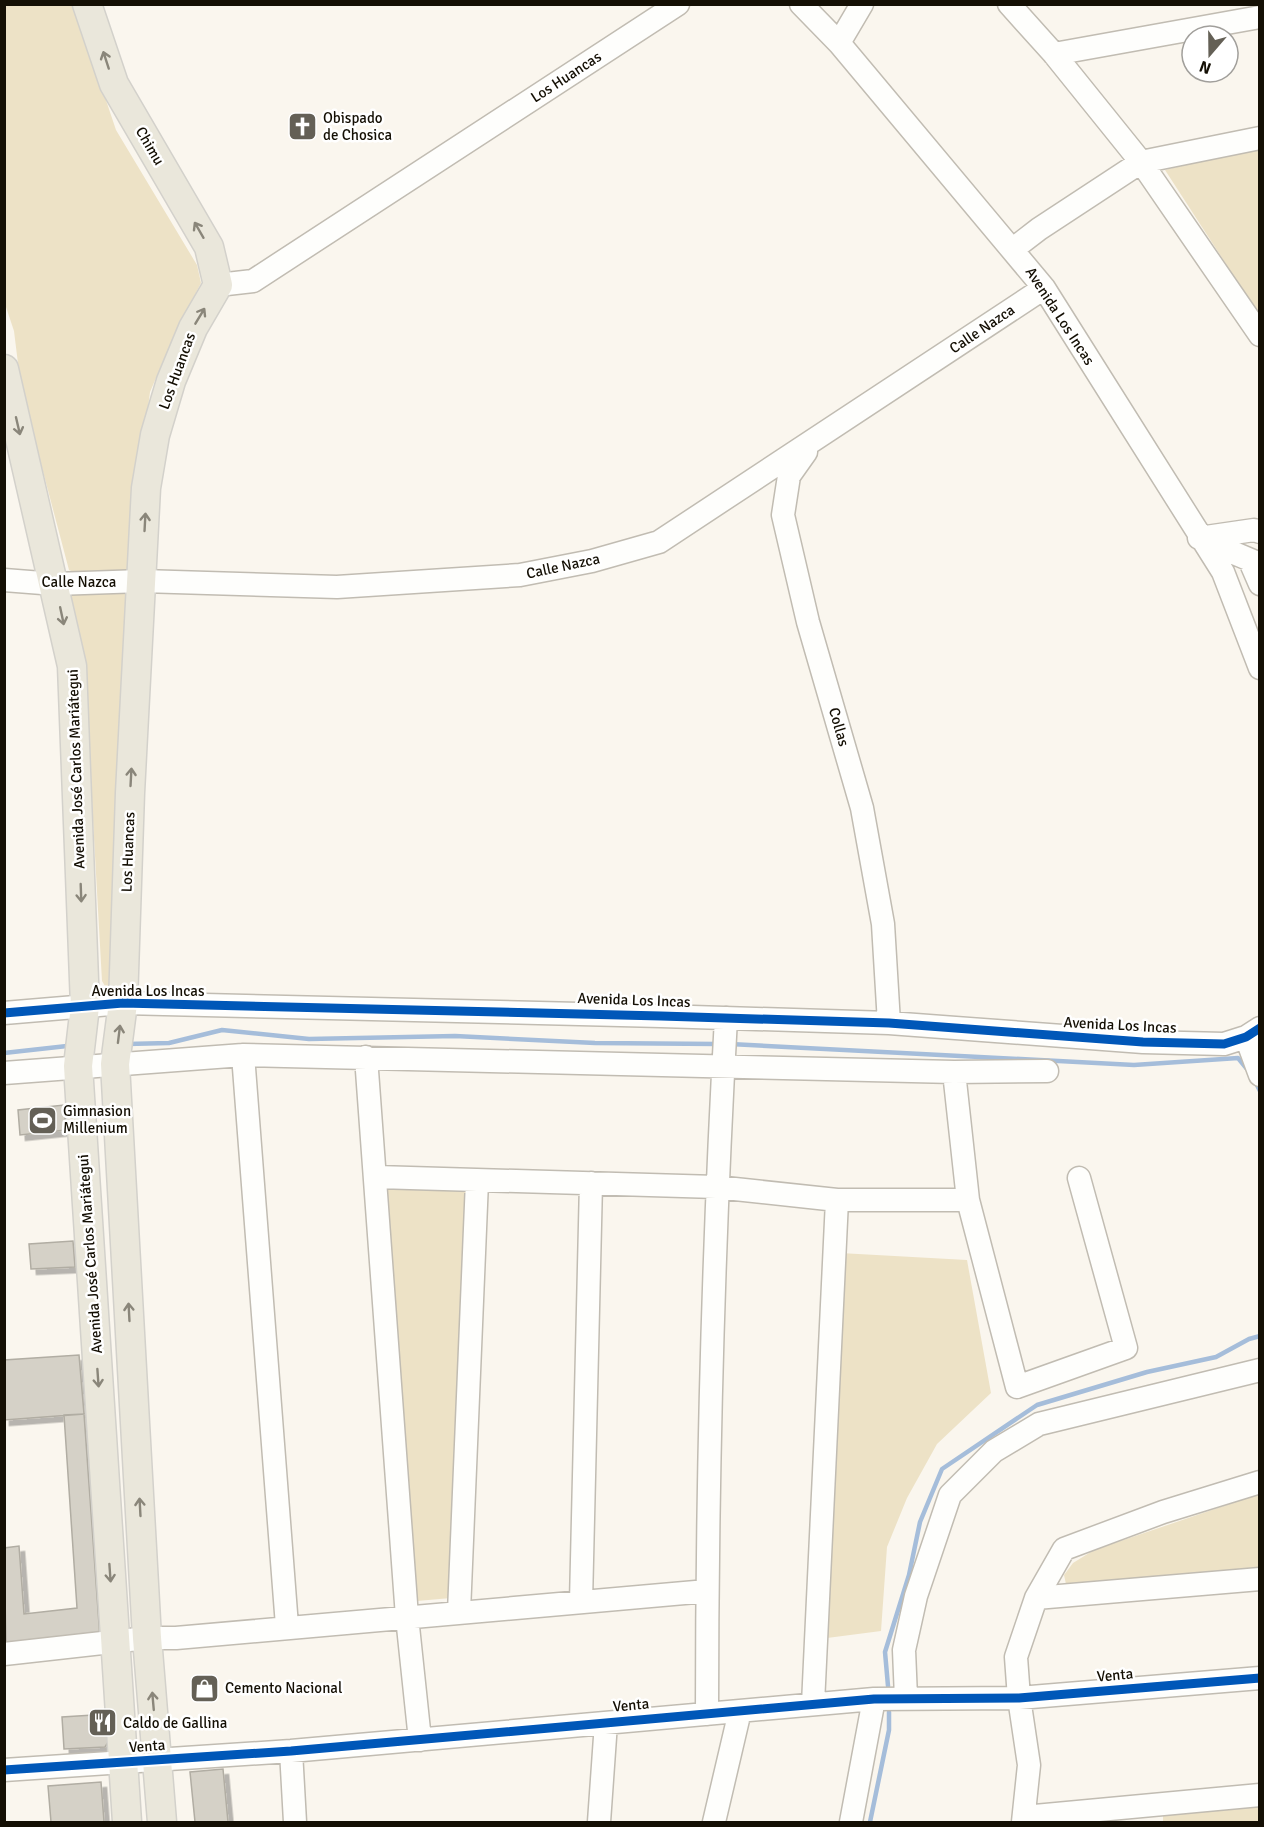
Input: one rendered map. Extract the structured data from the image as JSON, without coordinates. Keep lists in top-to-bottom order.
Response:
{
  "streets": {
    "main road": ["Los Huancas", "Chimu", "Avenida José Carlos Mariátegui"],
    "street": [
      "Avenida Los Incas",
      "Calle Nazca",
      "Collas",
      "Venta"
    ]
  },
  "crossings": [
    ["Los Huancas", "Chimu"],
    ["Los Huancas", "Avenida Los Incas"],
    ["Los Huancas", "Calle Nazca"],
    ["Avenida Los Incas", "Calle Nazca"],
    ["Avenida Los Incas", "Collas"],
    ["Avenida Los Incas", "Avenida José Carlos Mariátegui"],
    ["Calle Nazca", "Collas"],
    ["Calle Nazca", "Avenida José Carlos Mariátegui"],
    ["Avenida José Carlos Mariátegui", "Venta"]
  ],
  "one_way": ["Los Huancas", "Chimu"],
  "places": {
    "church": ["Obispado de Chosica"],
    "sports": ["Gimnasion Millenium"],
    "shop": ["Cemento Nacional"],
    "restaurant": ["Caldo de Gallina"]
  },
  "north": "bottom"
}
